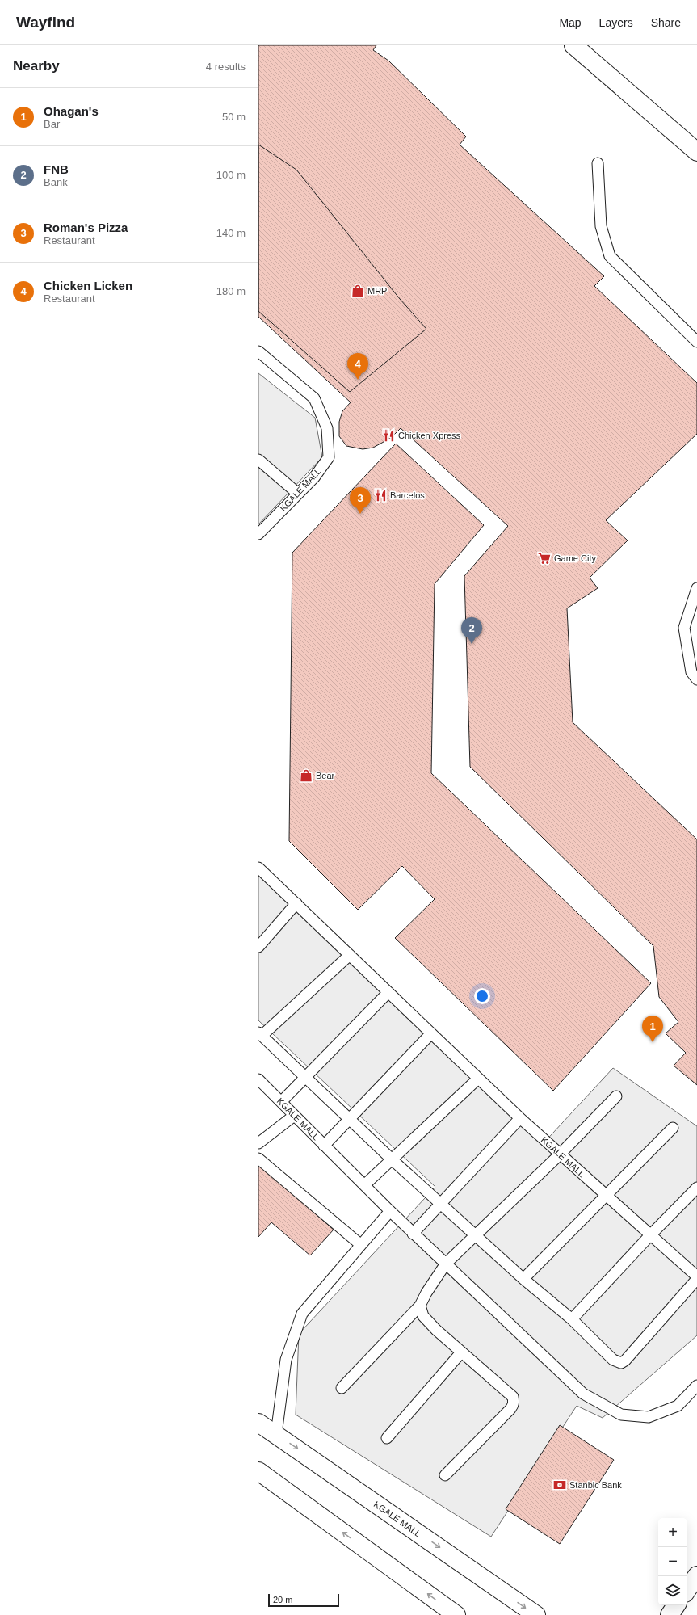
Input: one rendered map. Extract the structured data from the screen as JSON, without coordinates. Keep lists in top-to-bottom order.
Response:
{
  "streets": {
    "main road": ["KGALE MALL"]
  },
  "places": {
    "shop": ["MRP", "Bear"],
    "restaurant": ["Chicken Xpress", "Barcelos"],
    "supermarket": ["Game City"],
    "bank": ["Stanbic Bank"]
  },
  "scale_bar": "20 m",
  "page": {
    "header": "Wayfind",
    "nav": ["Map", "Layers", "Share"],
    "heading": ["Nearby", "4 results"],
    "list": [
      {
        "mark": "1",
        "name": "Ohagan's",
        "note": "Bar",
        "value": "50 m"
      },
      {
        "mark": "2",
        "name": "FNB",
        "note": "Bank",
        "value": "100 m"
      },
      {
        "mark": "3",
        "name": "Roman's Pizza",
        "note": "Restaurant",
        "value": "140 m"
      },
      {
        "mark": "4",
        "name": "Chicken Licken",
        "note": "Restaurant",
        "value": "180 m"
      }
    ],
    "pins": [
      "4",
      "3",
      "2",
      "1"
    ],
    "map_buttons": ["+", "−"],
    "scale": "20 m"
  }
}
